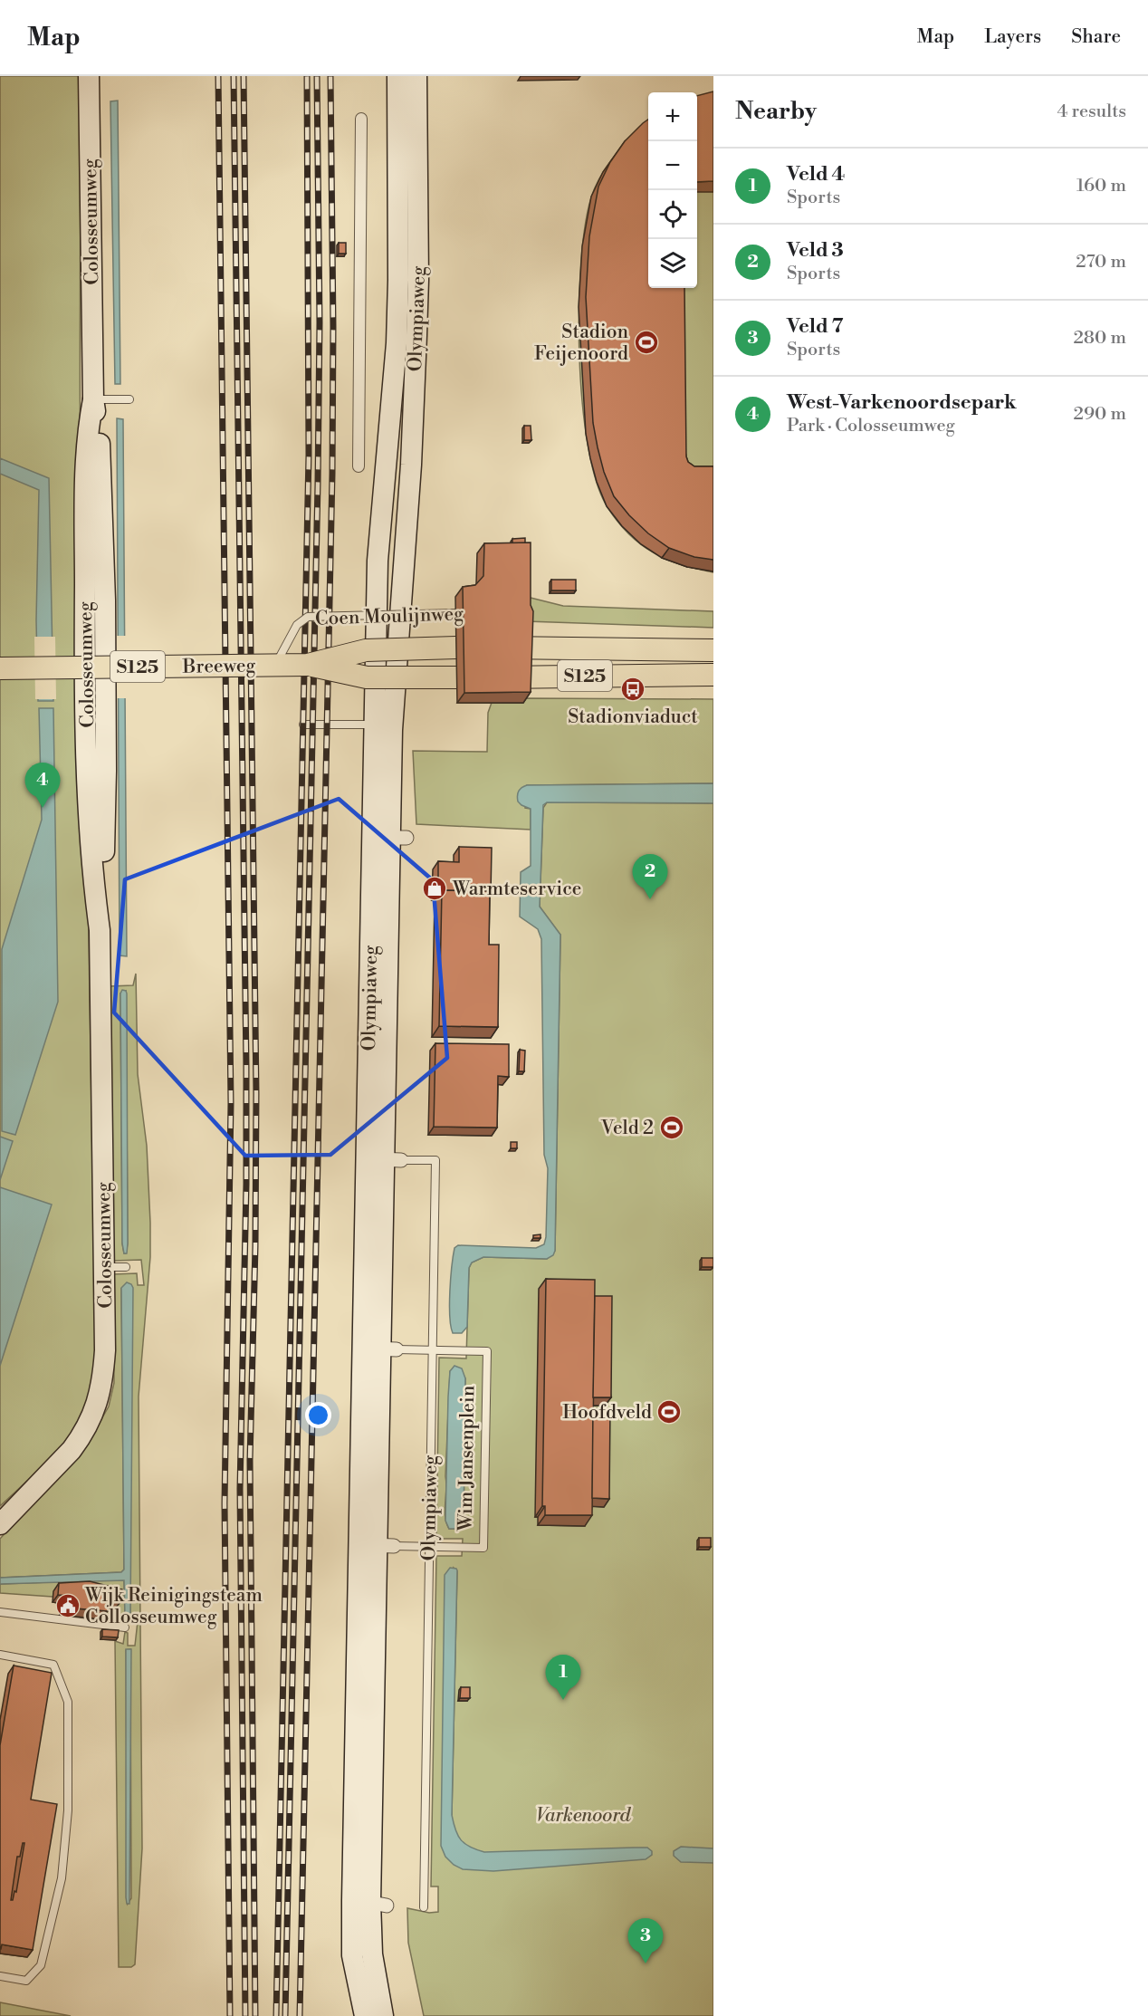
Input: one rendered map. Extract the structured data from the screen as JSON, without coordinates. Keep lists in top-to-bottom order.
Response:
{
  "streets": {
    "main road": [
      "Colosseumweg",
      "Olympiaweg",
      "Coen Moulijnweg",
      "Breeweg",
      "S125"
    ],
    "lane": ["Wim Jansenplein"]
  },
  "crossings": [
    ["Olympiaweg", "Wim Jansenplein"],
    ["Coen Moulijnweg", "Breeweg"]
  ],
  "parks": ["Varkenoord"],
  "places": {
    "sports": ["Stadion Feijenoord", "Veld 2", "Hoofdveld"],
    "bus stop": ["Stadionviaduct"],
    "shop": ["Warmteservice"],
    "public building": ["Wijk Reinigingsteam Collosseumweg"]
  },
  "page": {
    "header": "Map",
    "nav": ["Map", "Layers", "Share"],
    "heading": ["Nearby", "4 results"],
    "map_buttons": ["+", "−"],
    "list": [
      {
        "mark": "1",
        "name": "Veld 4",
        "note": "Sports",
        "value": "160 m"
      },
      {
        "mark": "2",
        "name": "Veld 3",
        "note": "Sports",
        "value": "270 m"
      },
      {
        "mark": "3",
        "name": "Veld 7",
        "note": "Sports",
        "value": "280 m"
      },
      {
        "mark": "4",
        "name": "West-Varkenoordsepark",
        "note": "Park · Colosseumweg",
        "value": "290 m"
      }
    ],
    "pins": [
      "4",
      "2",
      "1",
      "3"
    ]
  }
}
